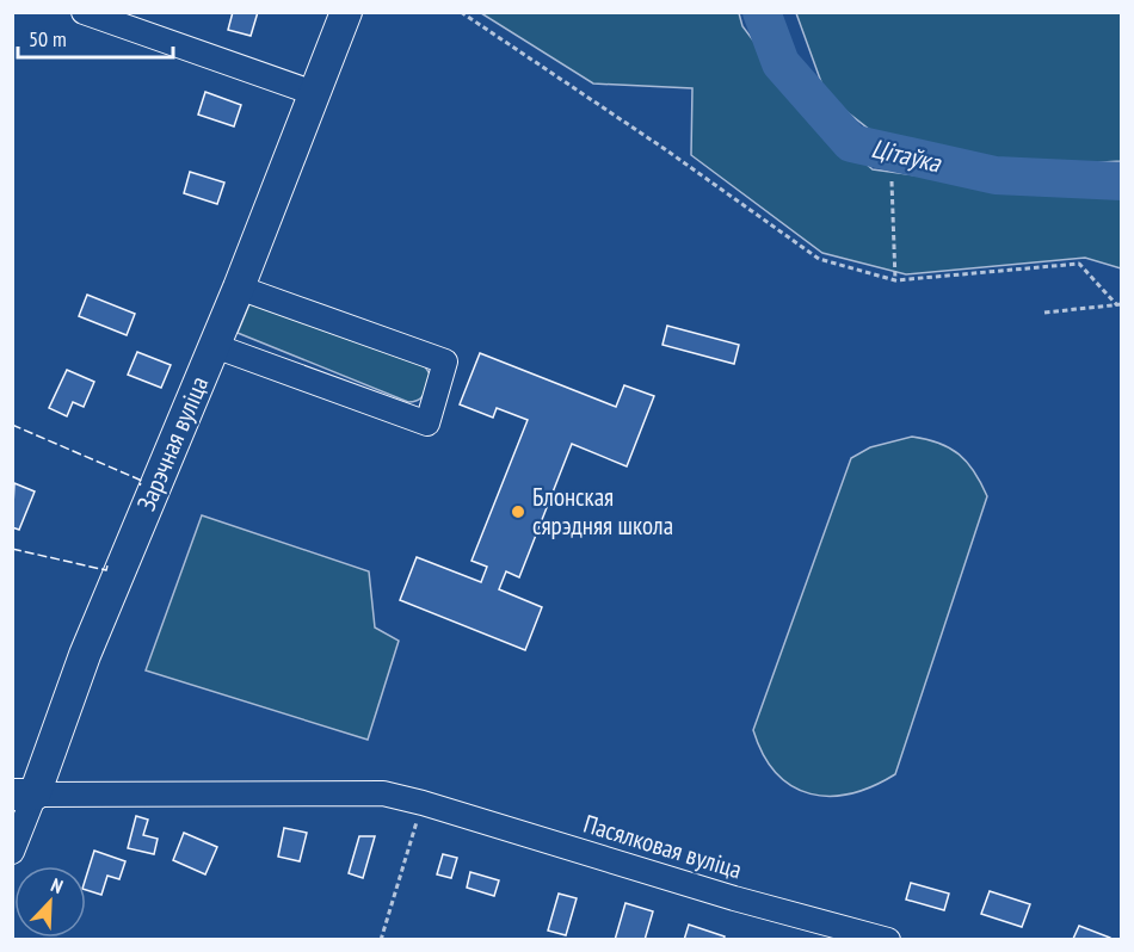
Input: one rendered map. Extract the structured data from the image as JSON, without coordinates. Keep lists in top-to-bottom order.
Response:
{
  "streets": {
    "main road": ["Зарэчная вуліца"],
    "street": ["Пасялковая вуліца"]
  },
  "crossings": [
    ["Зарэчная вуліца", "Пасялковая вуліца"]
  ],
  "water": ["Цітаўка"],
  "places": ["Блонская сярэдняя школа"],
  "scale_bar": "50 m",
  "north": "top right"
}
